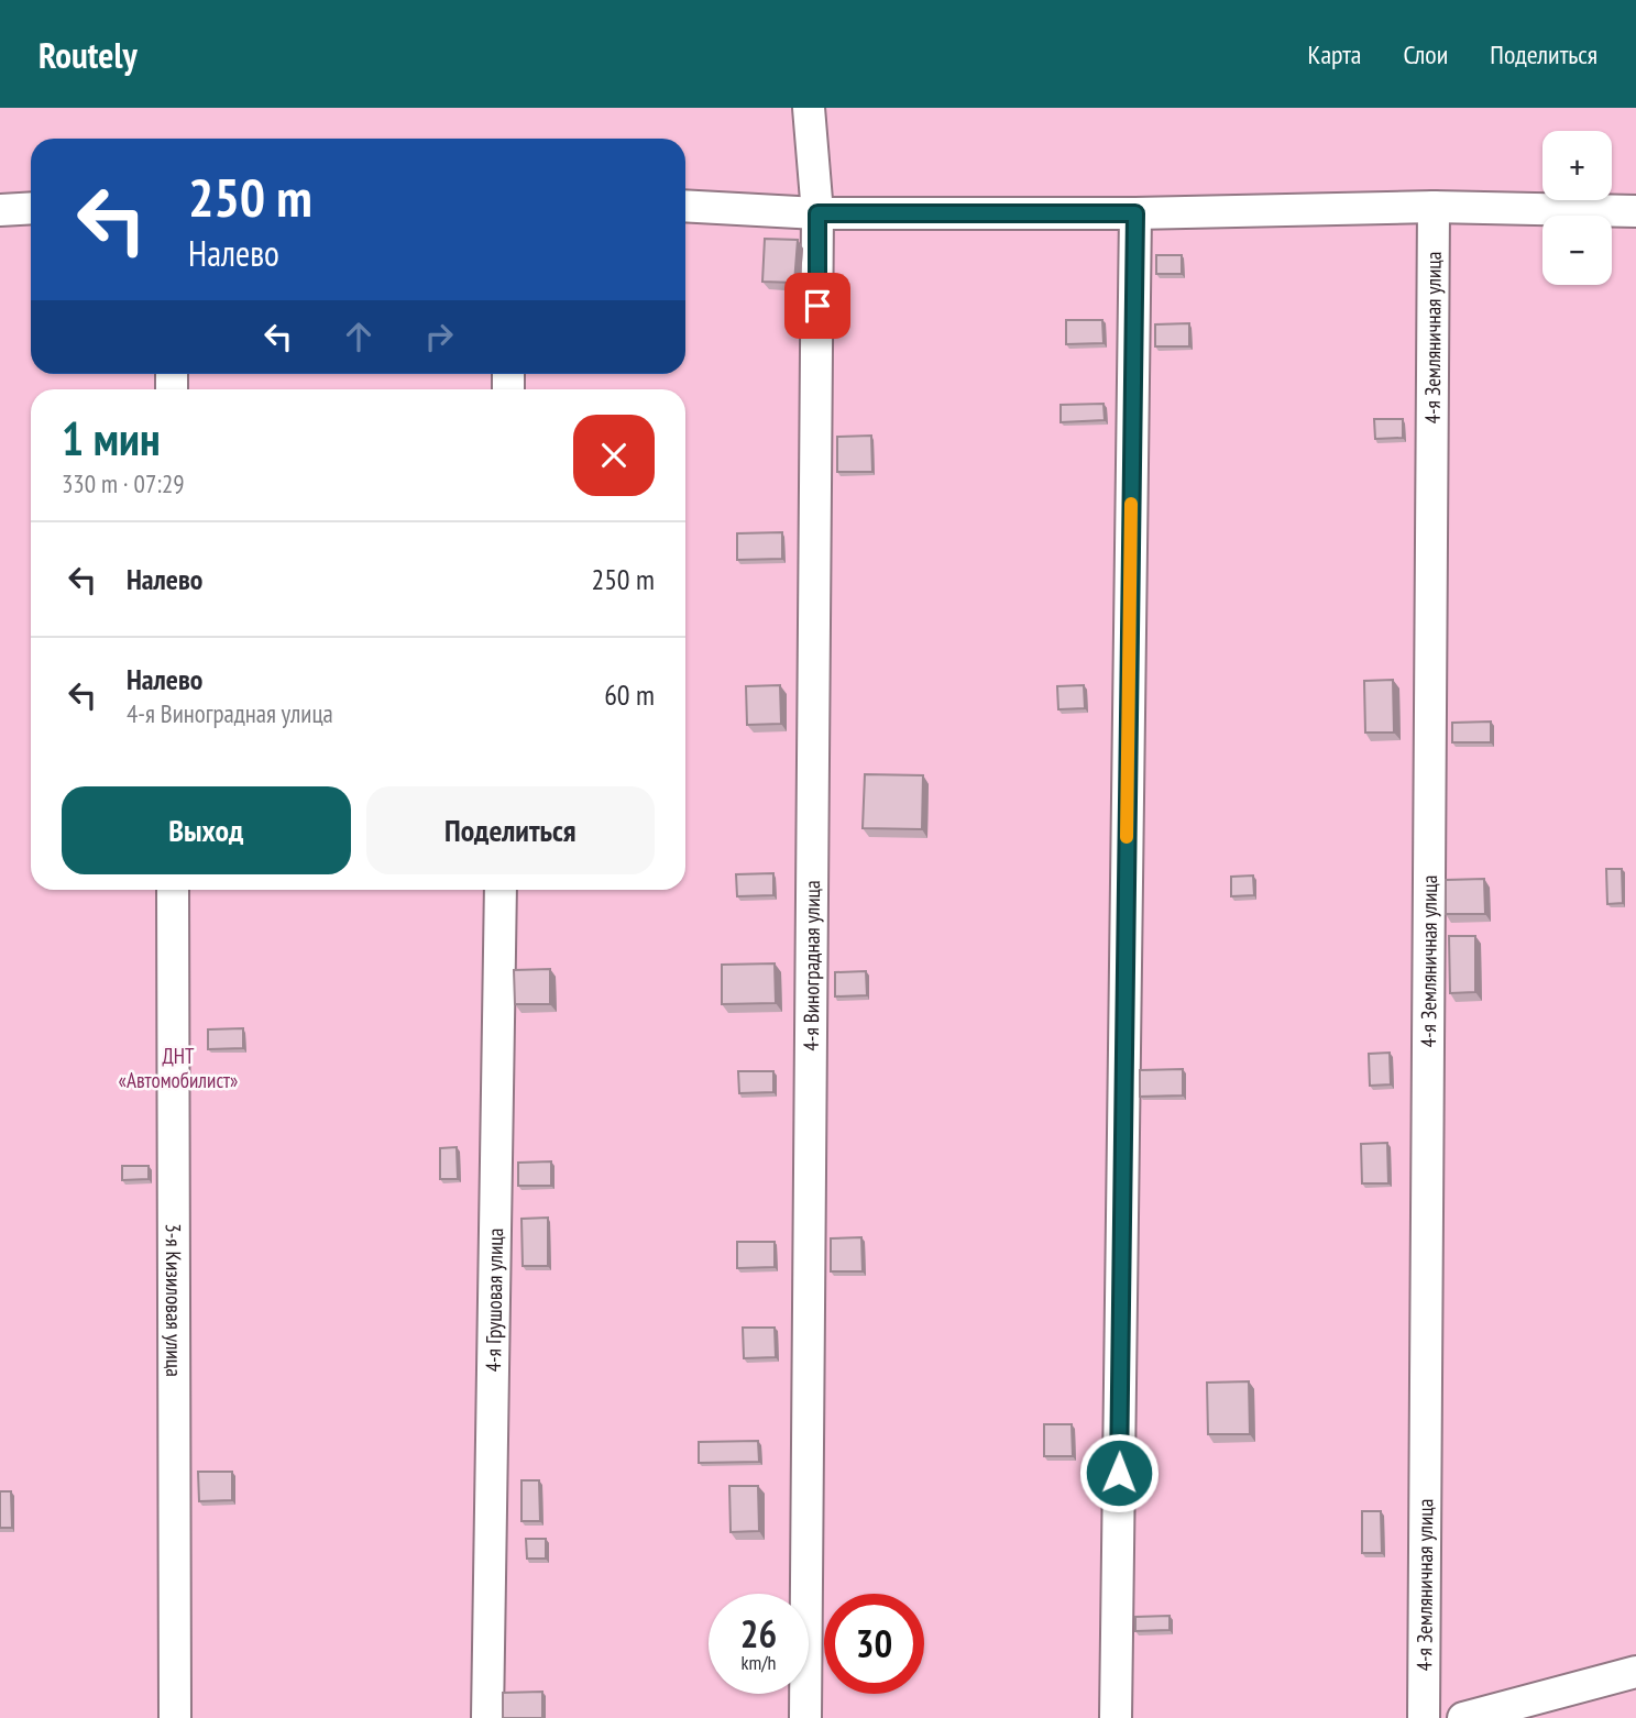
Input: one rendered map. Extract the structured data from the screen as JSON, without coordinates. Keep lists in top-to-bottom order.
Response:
{
  "streets": {
    "street": [
      "4-я Земляничная улица",
      "4-я Виноградная улица",
      "3-я Кизиловая улица",
      "4-я Грушовая улица"
    ]
  },
  "parks": ["ДНТ «Автомобилист»"],
  "page": {
    "header": "Routely",
    "nav": ["Карта", "Слои", "Поделиться"],
    "map_buttons": ["+", "−"],
    "turn": ["250 m", "Налево"],
    "heading": ["1 мин", "330 m · 07:29"],
    "list": [
      {
        "name": "Налево",
        "value": "250 m"
      },
      {
        "name": "Налево",
        "note": "4-я Виноградная улица",
        "value": "60 m"
      }
    ],
    "buttons": ["Выход", "Поделиться"],
    "speed": "26 km/h",
    "limit": "30"
  }
}
